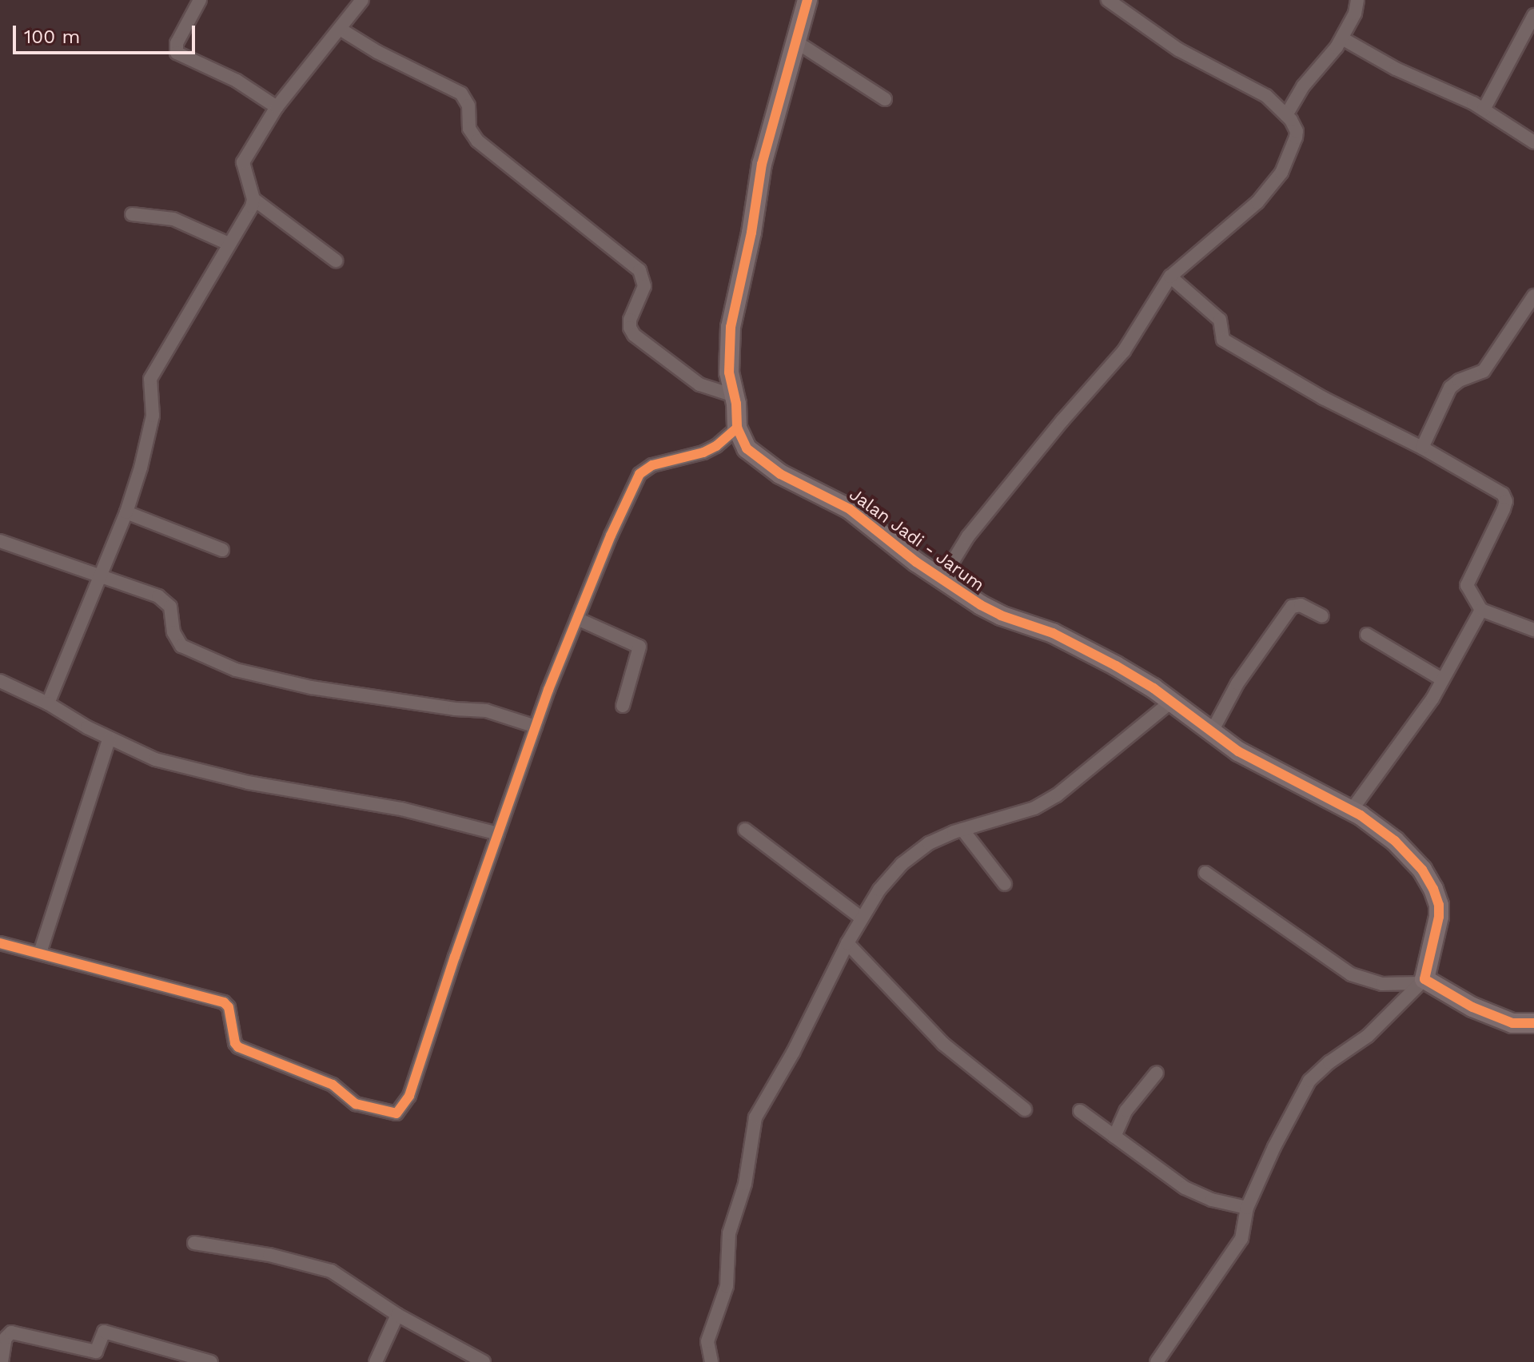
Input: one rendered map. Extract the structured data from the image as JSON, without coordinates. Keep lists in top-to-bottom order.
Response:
{
  "streets": {
    "street": ["Jalan Jadi - Jarum"]
  },
  "scale_bar": "100 m"
}
